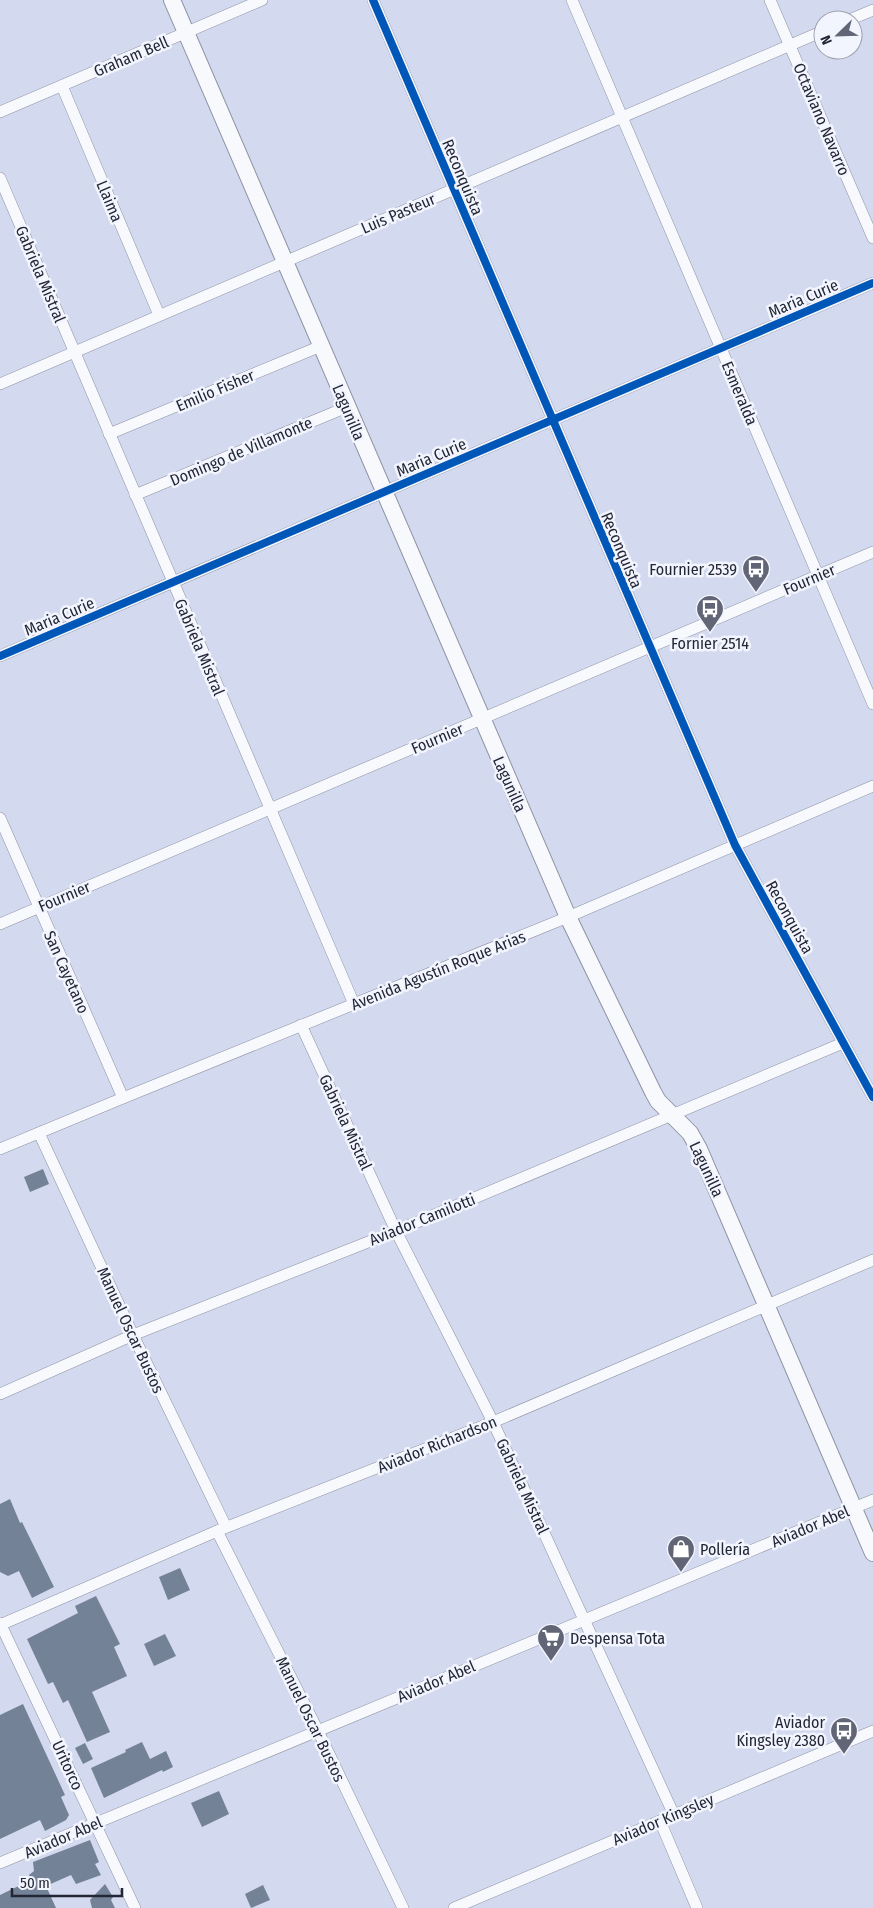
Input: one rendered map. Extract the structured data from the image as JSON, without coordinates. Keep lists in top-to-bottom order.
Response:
{
  "streets": {
    "main road": ["Lagunilla"],
    "street": [
      "Graham Bell",
      "Octaviano Navarro",
      "Reconquista",
      "Llaima",
      "Luis Pasteur",
      "Gabriela Mistral",
      "Maria Curie",
      "Emilio Fisher",
      "Esmeralda",
      "Domingo de Villamonte",
      "Fournier",
      "Avenida Agustín Roque Arias",
      "San Cayetano",
      "Aviador Camilotti",
      "Manuel Oscar Bustos",
      "Aviador Richardson",
      "Aviador Abel",
      "Uritorco",
      "Aviador Kingsley"
    ]
  },
  "crossings": [
    ["Graham Bell", "Llaima"],
    ["Graham Bell", "Lagunilla"],
    ["Octaviano Navarro", "Luis Pasteur"],
    ["Reconquista", "Luis Pasteur"],
    ["Reconquista", "Maria Curie"],
    ["Reconquista", "Fournier"],
    ["Reconquista", "Avenida Agustín Roque Arias"],
    ["Reconquista", "Aviador Camilotti"],
    ["Llaima", "Luis Pasteur"],
    ["Luis Pasteur", "Gabriela Mistral"],
    ["Luis Pasteur", "Esmeralda"],
    ["Luis Pasteur", "Lagunilla"],
    ["Gabriela Mistral", "Maria Curie"],
    ["Gabriela Mistral", "Emilio Fisher"],
    ["Gabriela Mistral", "Domingo de Villamonte"],
    ["Gabriela Mistral", "Fournier"],
    ["Gabriela Mistral", "Avenida Agustín Roque Arias"],
    ["Gabriela Mistral", "Aviador Camilotti"],
    ["Gabriela Mistral", "Aviador Richardson"],
    ["Gabriela Mistral", "Aviador Abel"],
    ["Gabriela Mistral", "Aviador Kingsley"],
    ["Maria Curie", "Esmeralda"],
    ["Maria Curie", "Lagunilla"],
    ["Emilio Fisher", "Lagunilla"],
    ["Esmeralda", "Fournier"],
    ["Lagunilla", "Domingo de Villamonte"],
    ["Lagunilla", "Fournier"],
    ["Lagunilla", "Avenida Agustín Roque Arias"],
    ["Lagunilla", "Aviador Camilotti"],
    ["Lagunilla", "Aviador Richardson"],
    ["Lagunilla", "Aviador Abel"],
    ["Fournier", "San Cayetano"],
    ["Avenida Agustín Roque Arias", "San Cayetano"],
    ["Avenida Agustín Roque Arias", "Manuel Oscar Bustos"],
    ["Aviador Camilotti", "Manuel Oscar Bustos"],
    ["Manuel Oscar Bustos", "Aviador Richardson"],
    ["Manuel Oscar Bustos", "Aviador Abel"],
    ["Aviador Richardson", "Uritorco"],
    ["Aviador Abel", "Uritorco"]
  ],
  "places": {
    "bus stop": ["Fournier 2539", "Fornier 2514", "Aviador Kingsley 2380"],
    "shop": ["Pollería"],
    "supermarket": ["Despensa Tota"]
  },
  "scale_bar": "50 m",
  "north": "bottom left"
}
